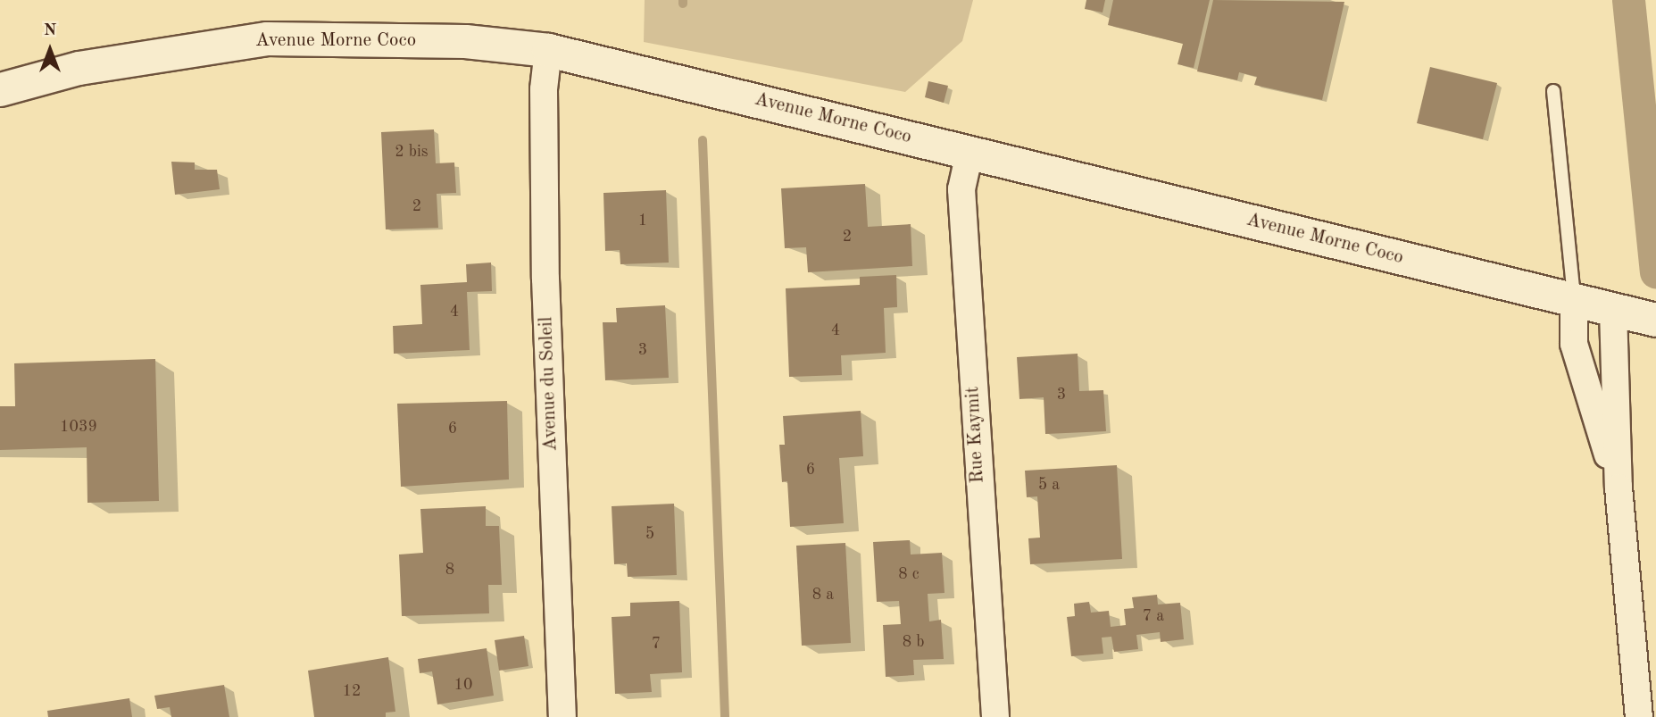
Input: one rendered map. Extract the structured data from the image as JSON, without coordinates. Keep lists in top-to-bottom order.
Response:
{
  "streets": {
    "street": ["Avenue Morne Coco", "Avenue du Soleil", "Rue Kaymit"]
  },
  "crossings": [
    ["Avenue Morne Coco", "Avenue du Soleil"],
    ["Avenue Morne Coco", "Rue Kaymit"]
  ],
  "house_numbers": [
    "2 bis",
    "2",
    "1",
    "2",
    "4",
    "4",
    "3",
    "3",
    "1039",
    "6",
    "6",
    "5 a",
    "5",
    "8",
    "8 c",
    "8 a",
    "7 a",
    "8 b",
    "7",
    "10",
    "12"
  ],
  "north": "top"
}
